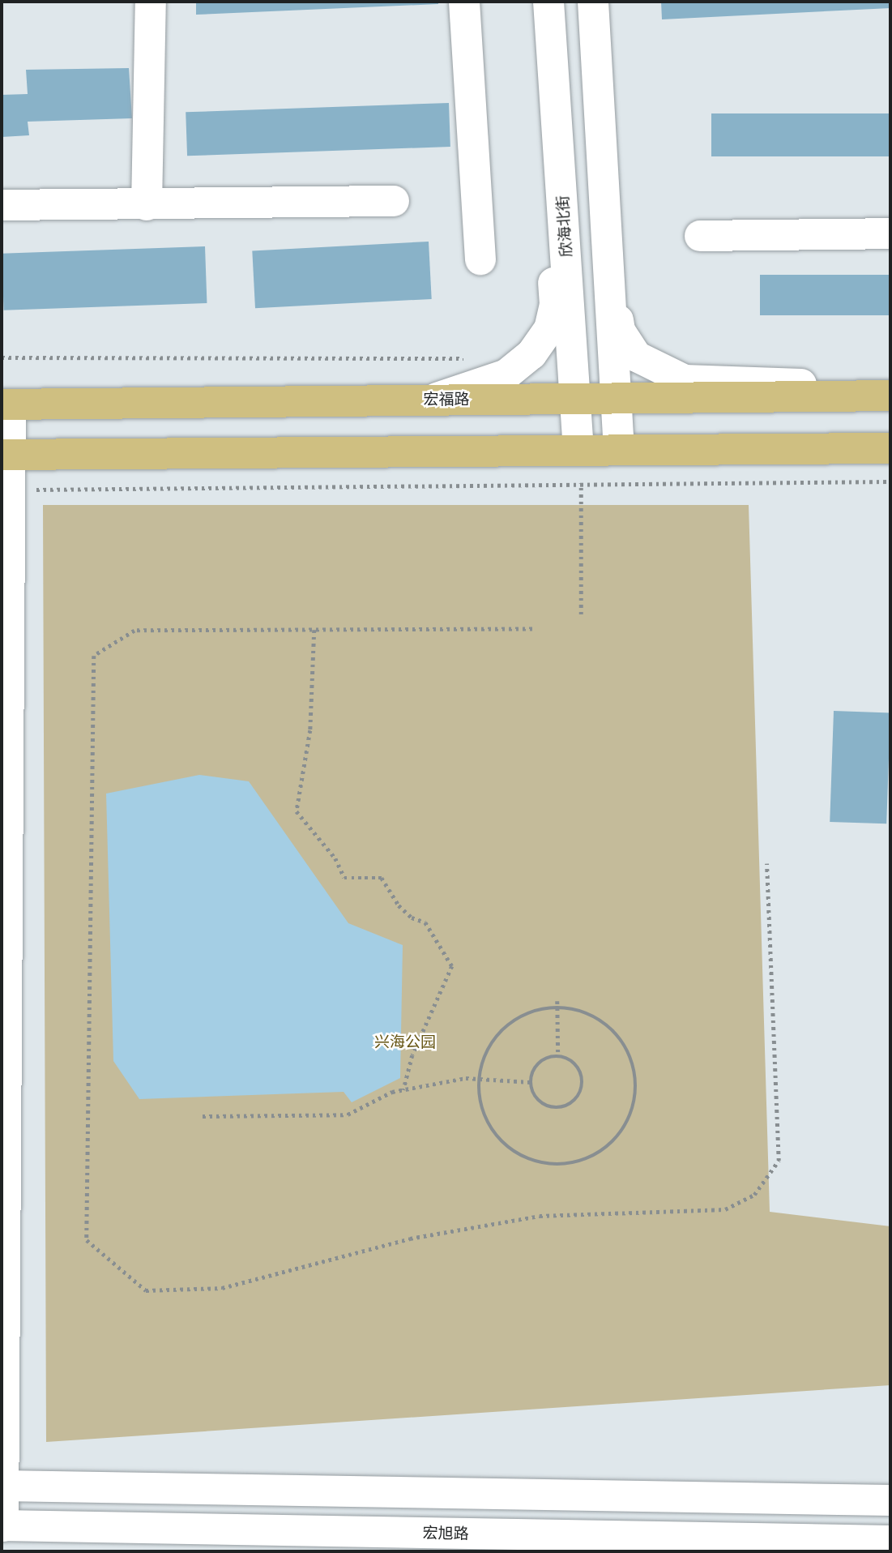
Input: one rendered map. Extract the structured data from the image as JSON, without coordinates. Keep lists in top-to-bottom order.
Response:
{
  "streets": {
    "main road": ["宏福路"],
    "street": ["欣海北街", "宏旭路"]
  },
  "crossings": [
    ["欣海北街", "宏福路"]
  ],
  "parks": ["兴海公园"]
}
